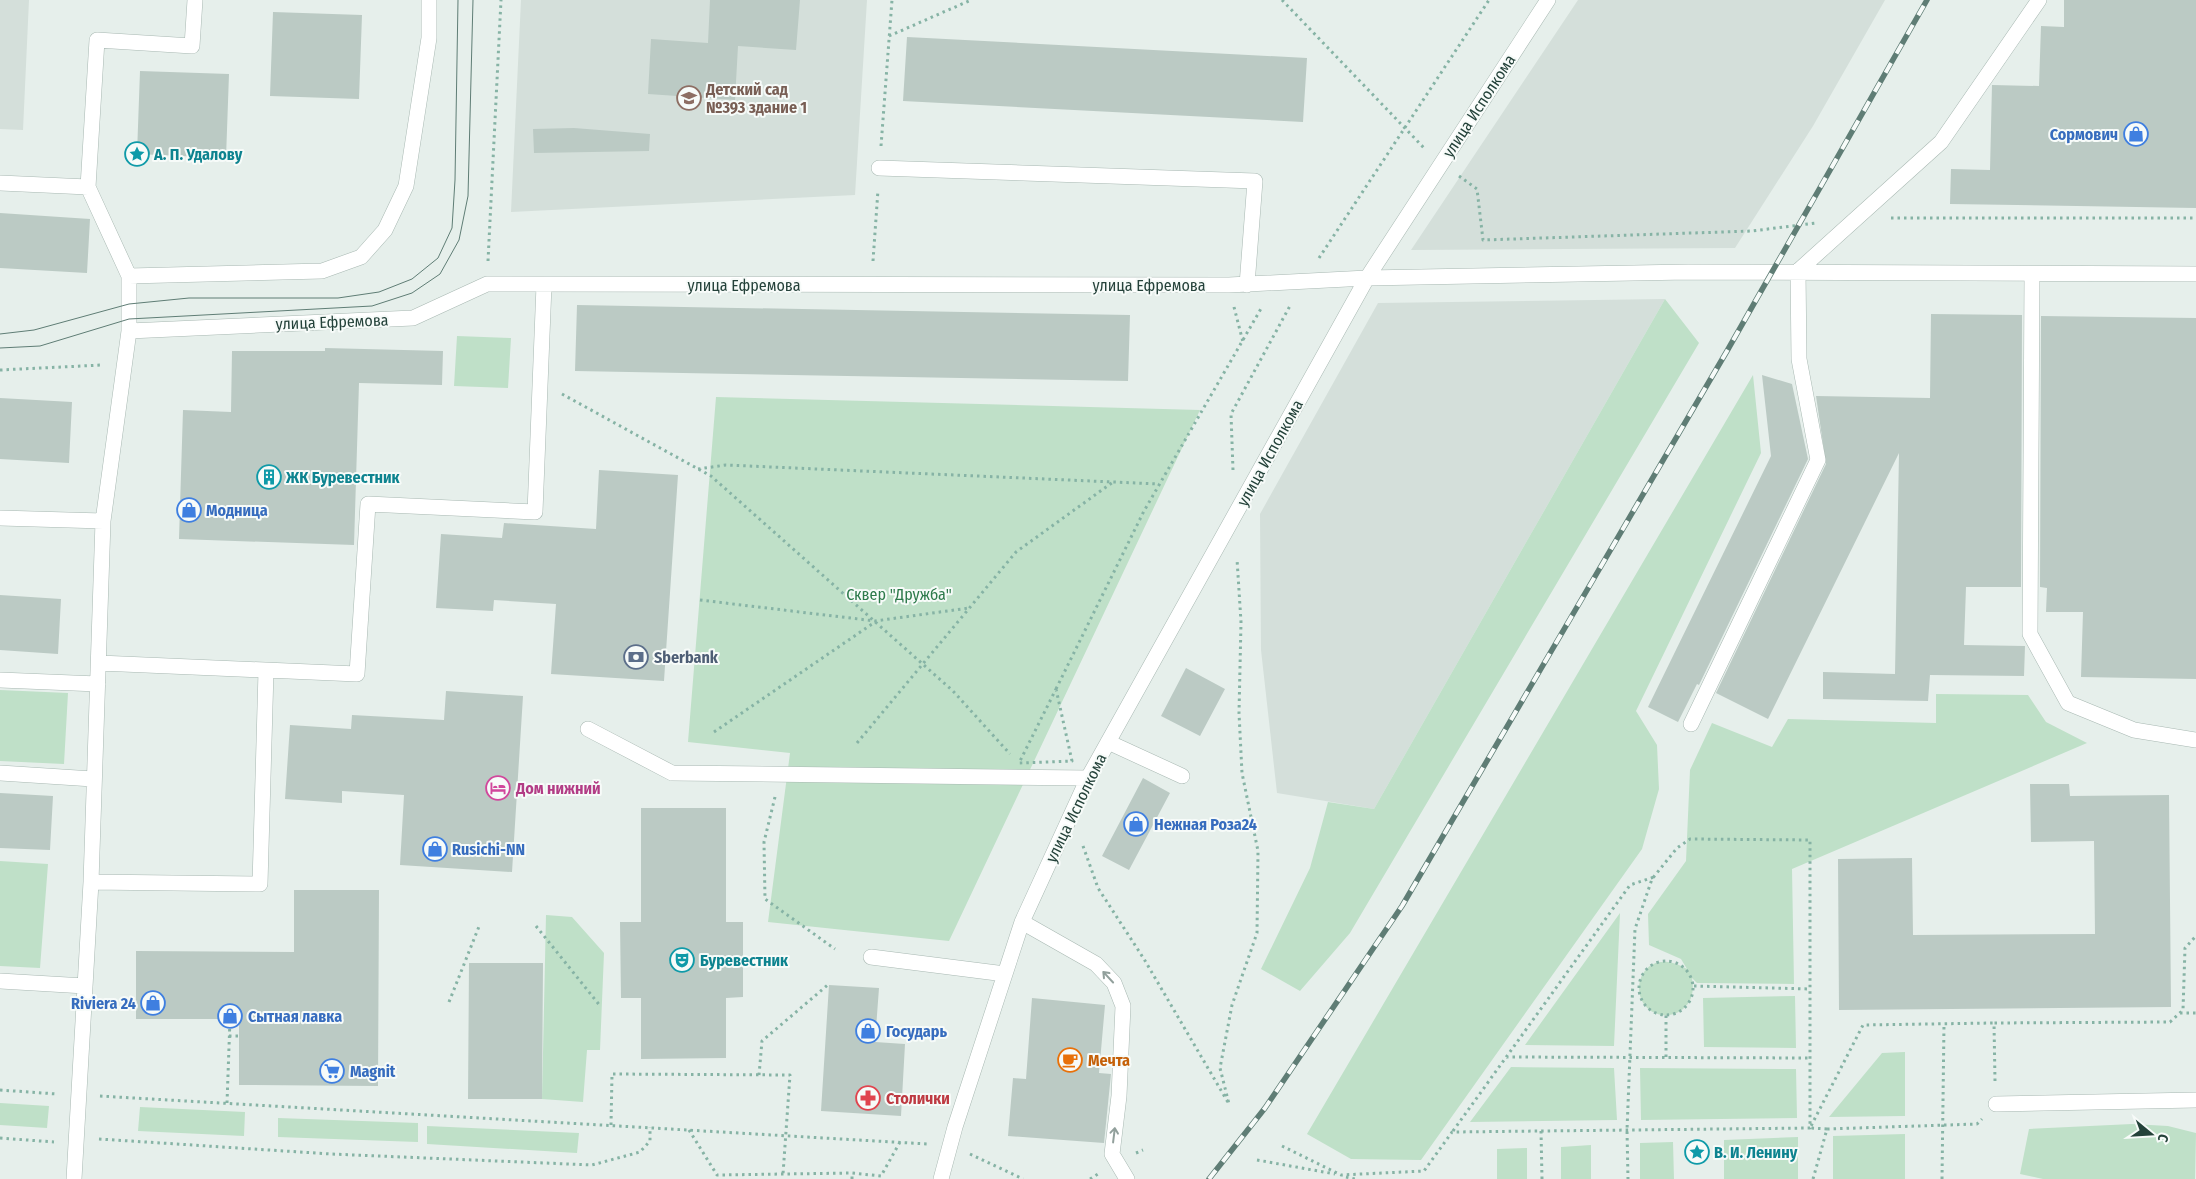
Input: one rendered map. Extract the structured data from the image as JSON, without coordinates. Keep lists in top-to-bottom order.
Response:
{
  "streets": {
    "street": ["улица Исполкома", "улица Ефремова"]
  },
  "crossings": [
    ["улица Исполкома", "улица Ефремова"]
  ],
  "parks": ["Сквер \"Дружба\""],
  "places": {
    "school or university": ["Детский сад №393 здание 1"],
    "shop": [
      "Сормович",
      "Модница",
      "Нежная Роза24",
      "Rusichi-NN",
      "Riviera 24",
      "Сытная лавка",
      "Государь"
    ],
    "place": ["А. П. Удалову", "В. И. Ленину"],
    "building": ["ЖК Буревестник"],
    "bank": ["Sberbank"],
    "hotel": ["Дом нижний"],
    "theatre": ["Буревестник"],
    "cafe": ["Мечта"],
    "supermarket": ["Magnit"],
    "pharmacy": ["Столички"]
  },
  "north": "right"
}
